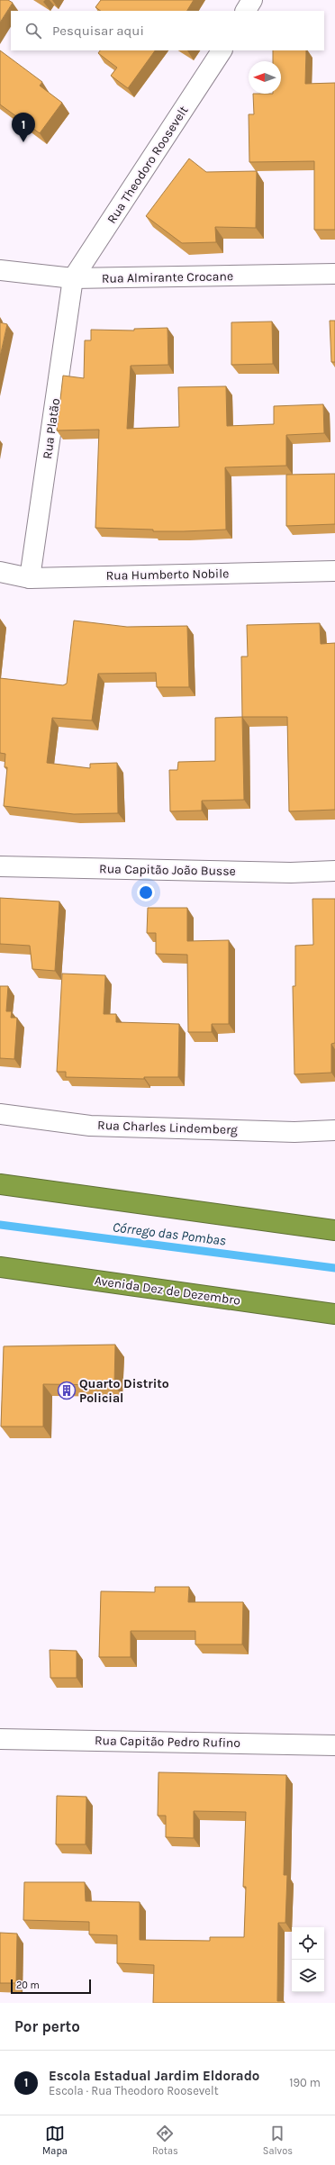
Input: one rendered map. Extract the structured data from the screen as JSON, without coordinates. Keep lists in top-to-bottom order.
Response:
{
  "streets": {
    "highway": ["Avenida Dez de Dezembro"],
    "street": [
      "Rua Theodoro Roosevelt",
      "Rua Almirante Crocane",
      "Rua Platão",
      "Rua Humberto Nobile",
      "Rua Capitão João Busse",
      "Rua Charles Lindemberg",
      "Rua Capitão Pedro Rufino"
    ]
  },
  "crossings": [
    ["Rua Theodoro Roosevelt", "Rua Almirante Crocane"],
    ["Rua Theodoro Roosevelt", "Rua Platão"],
    ["Rua Almirante Crocane", "Rua Platão"],
    ["Rua Platão", "Rua Humberto Nobile"]
  ],
  "water": ["Córrego das Pombas"],
  "places": {
    "building": ["Quarto Distrito Policial"]
  },
  "scale_bar": "20 m",
  "north": "left",
  "page": {
    "search": "Pesquisar aqui",
    "pins": "1",
    "scale": "20 m",
    "heading": "Por perto",
    "list": [
      {
        "mark": "1",
        "name": "Escola Estadual Jardim Eldorado",
        "note": "Escola · Rua Theodoro Roosevelt",
        "value": "190 m"
      }
    ],
    "nav": ["Mapa", "Rotas", "Salvos"]
  }
}
